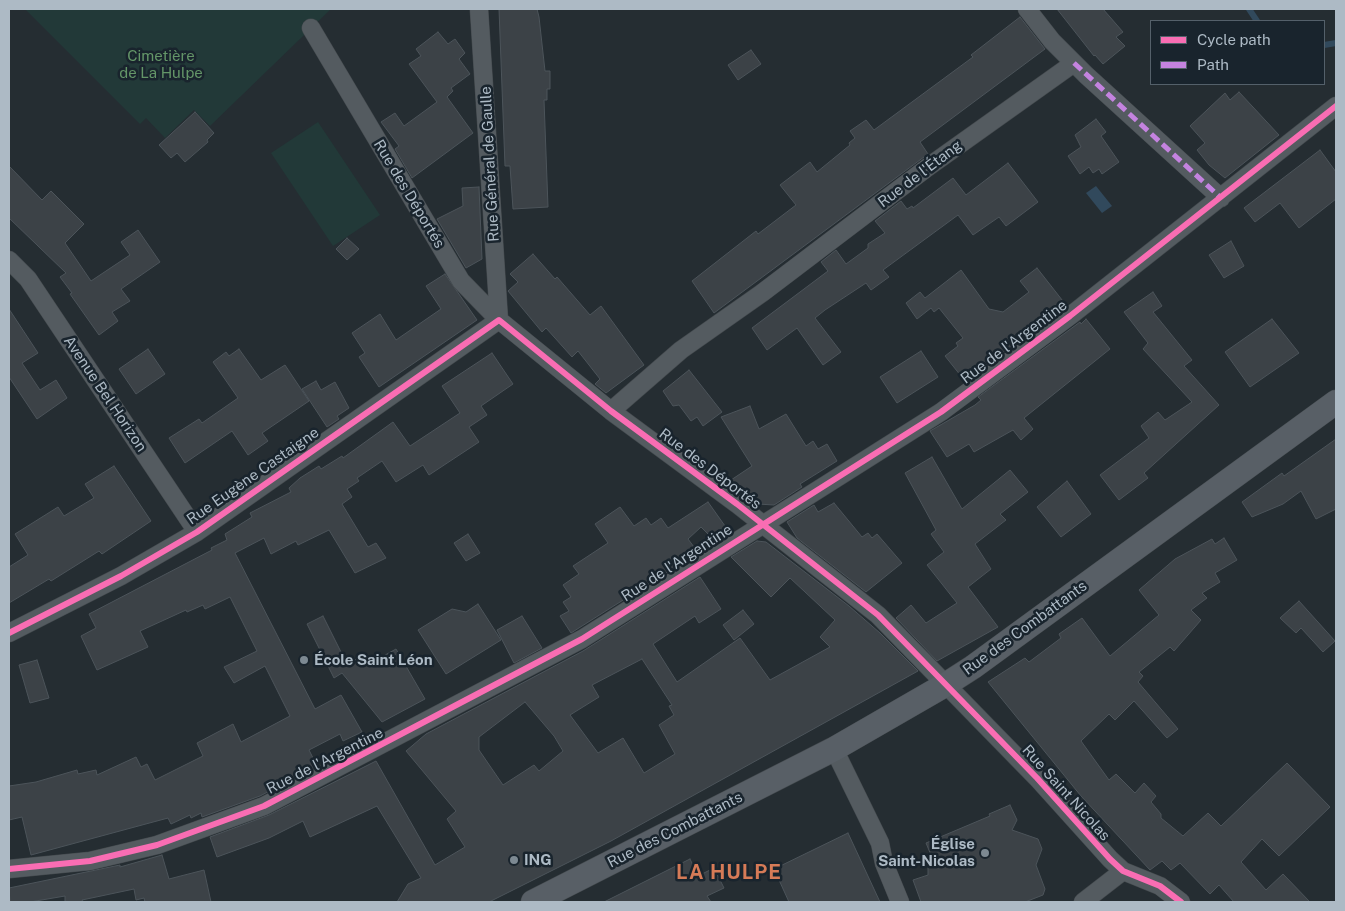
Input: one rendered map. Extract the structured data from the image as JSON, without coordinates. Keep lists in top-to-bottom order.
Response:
{
  "streets": {
    "main road": ["Rue des Combattants"],
    "street": [
      "Rue Général de Gaulle",
      "Rue de l'Étang",
      "Rue des Déportés",
      "Rue de l'Argentine",
      "Avenue Bel Horizon",
      "Rue Eugène Castaigne",
      "Rue Saint Nicolas"
    ]
  },
  "crossings": [
    ["Rue Général de Gaulle", "Rue des Déportés"],
    ["Rue Général de Gaulle", "Rue Eugène Castaigne"],
    ["Rue de l'Étang", "Rue des Déportés"],
    ["Rue des Déportés", "Rue de l'Argentine"],
    ["Rue des Déportés", "Rue Eugène Castaigne"],
    ["Rue des Déportés", "Rue des Combattants"],
    ["Rue des Déportés", "Rue Saint Nicolas"],
    ["Avenue Bel Horizon", "Rue Eugène Castaigne"],
    ["Rue des Combattants", "Rue Saint Nicolas"]
  ],
  "districts": ["LA HULPE"],
  "parks": ["Cimetière de La Hulpe"],
  "places": ["École Saint Léon", "Église Saint-Nicolas", "ING"],
  "legend": ["Cycle path", "Path"]
}
